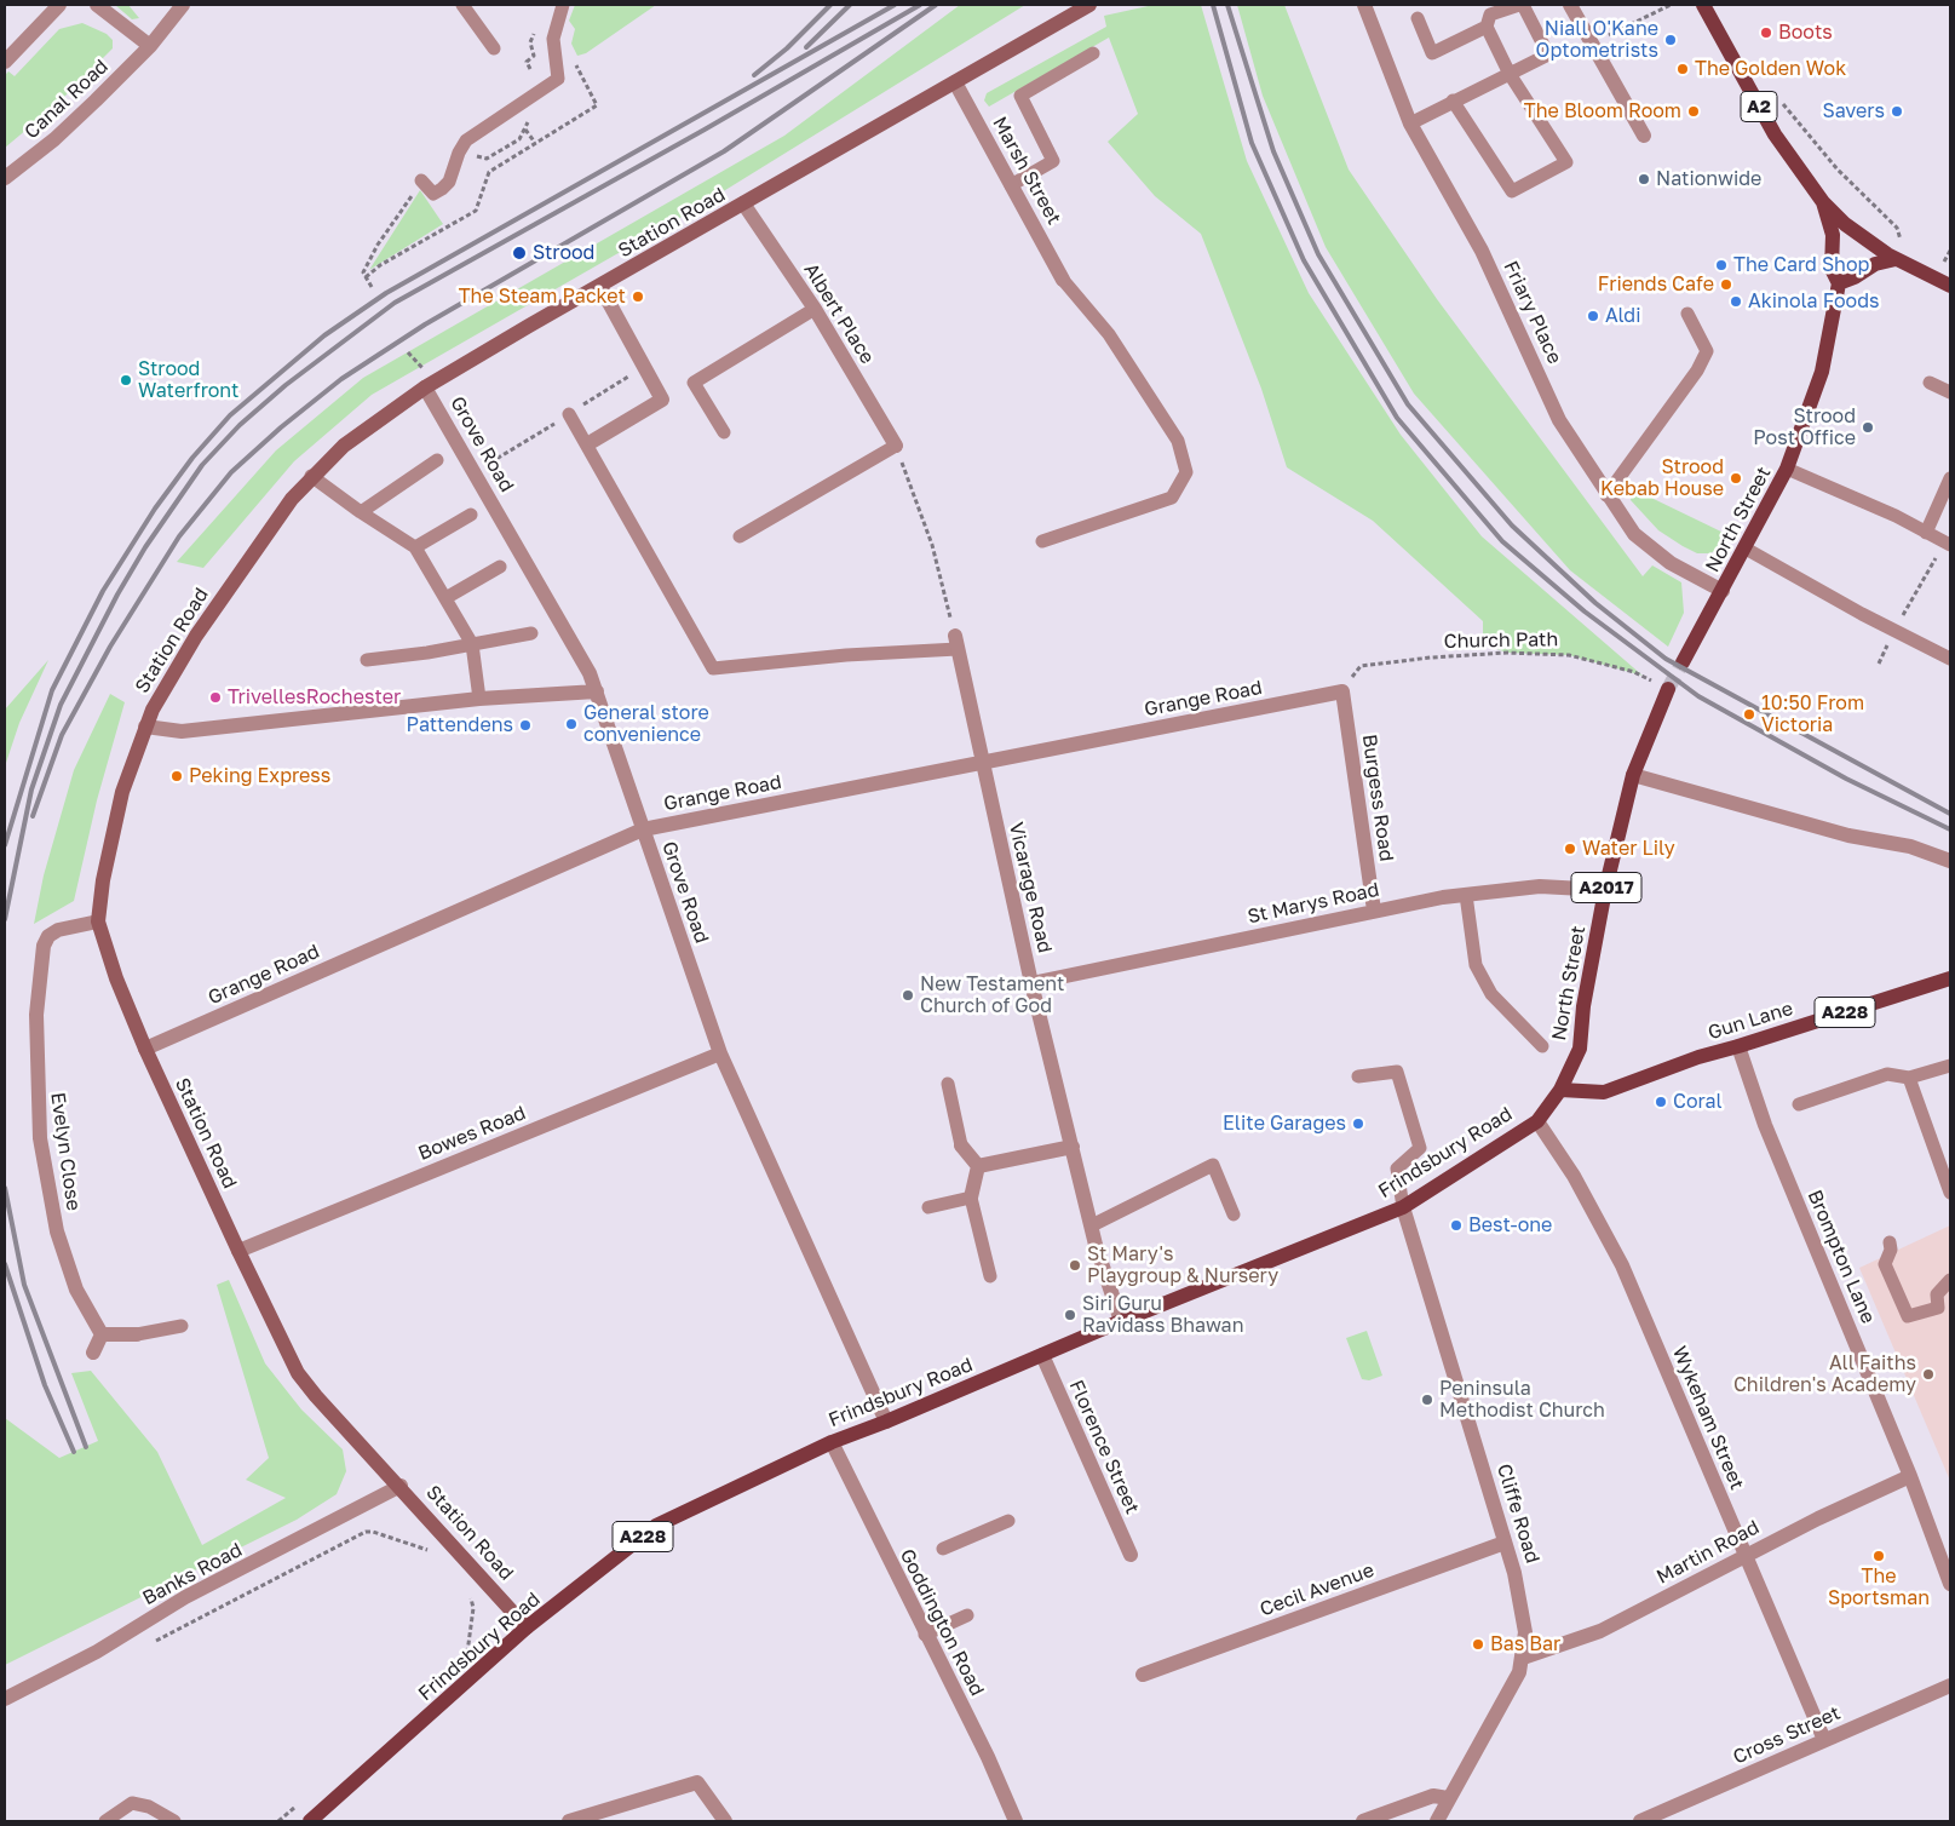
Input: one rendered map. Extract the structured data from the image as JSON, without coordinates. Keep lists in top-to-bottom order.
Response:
{
  "streets": {
    "main road": [
      "A2",
      "Station Road",
      "North Street",
      "A2017",
      "A228",
      "Gun Lane",
      "Frindsbury Road"
    ],
    "street": [
      "Canal Road",
      "Marsh Street",
      "Friary Place",
      "Albert Place",
      "Grove Road",
      "Grange Road",
      "Burgess Road",
      "Vicarage Road",
      "St Marys Road",
      "Bowes Road",
      "Evelyn Close",
      "Brompton Lane",
      "Wykeham Street",
      "Florence Street",
      "Cliffe Road",
      "Martin Road",
      "Banks Road",
      "Cecil Avenue",
      "Goddington Road",
      "Cross Street"
    ],
    "path": ["Church Path"]
  },
  "crossings": [
    ["A2", "North Street"],
    ["Marsh Street", "Station Road"],
    ["Station Road", "Albert Place"],
    ["Station Road", "Grove Road"],
    ["Station Road", "Grange Road"],
    ["Station Road", "Bowes Road"],
    ["Station Road", "Evelyn Close"],
    ["Station Road", "Frindsbury Road"],
    ["Station Road", "Banks Road"],
    ["Friary Place", "North Street"],
    ["Grove Road", "Grange Road"],
    ["Grove Road", "Bowes Road"],
    ["Grove Road", "Frindsbury Road"],
    ["North Street", "Church Path"],
    ["North Street", "St Marys Road"],
    ["North Street", "Gun Lane"],
    ["North Street", "Frindsbury Road"],
    ["Church Path", "Grange Road"],
    ["Church Path", "Burgess Road"],
    ["Grange Road", "Burgess Road"],
    ["Grange Road", "Vicarage Road"],
    ["Burgess Road", "St Marys Road"],
    ["Vicarage Road", "St Marys Road"],
    ["Vicarage Road", "Frindsbury Road"],
    ["Gun Lane", "Frindsbury Road"],
    ["Gun Lane", "Brompton Lane"],
    ["Frindsbury Road", "Wykeham Street"],
    ["Frindsbury Road", "Florence Street"],
    ["Frindsbury Road", "Cliffe Road"],
    ["Frindsbury Road", "Goddington Road"],
    ["Brompton Lane", "Martin Road"],
    ["Wykeham Street", "Martin Road"],
    ["Wykeham Street", "Cross Street"],
    ["Cliffe Road", "Martin Road"],
    ["Cliffe Road", "Cecil Avenue"]
  ],
  "places": [
    "Boots",
    "Niall O'Kane Optometrists",
    "The Golden Wok",
    "The Bloom Room",
    "Savers",
    "Nationwide",
    "Strood",
    "The Card Shop",
    "Friends Cafe",
    "The Steam Packet",
    "Akinola Foods",
    "Aldi",
    "Strood Waterfront",
    "Strood Post Office",
    "Strood Kebab House",
    "TrivellesRochester",
    "10:50 From Victoria",
    "General store convenience",
    "Pattendens",
    "Peking Express",
    "Water Lily",
    "New Testament Church of God",
    "Coral",
    "Elite Garages",
    "Best-one",
    "St Mary's Playgroup & Nursery",
    "Siri Guru Ravidass Bhawan",
    "All Faiths Children's Academy",
    "Peninsula Methodist Church",
    "The Sportsman",
    "Bas Bar"
  ]
}
